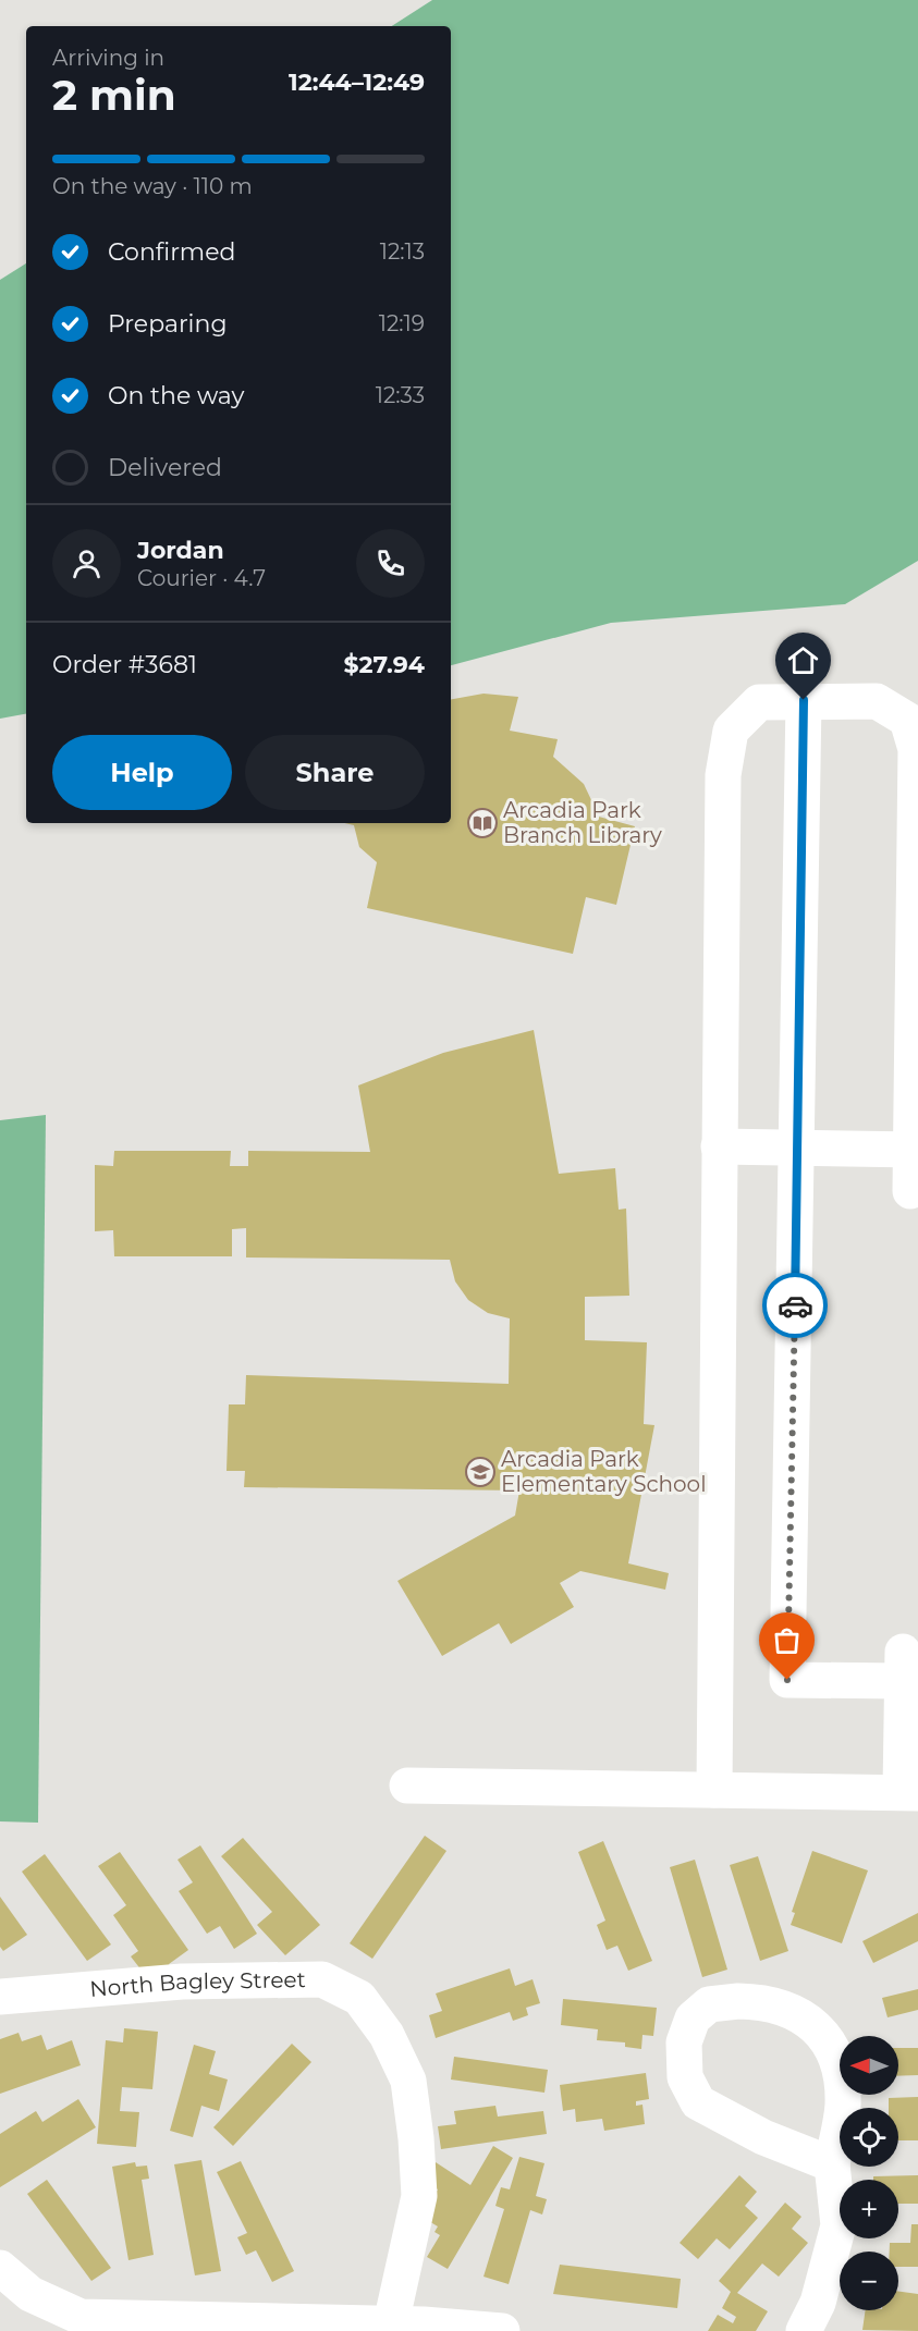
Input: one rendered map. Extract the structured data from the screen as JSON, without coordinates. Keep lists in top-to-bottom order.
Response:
{
  "streets": {
    "street": ["North Bagley Street"]
  },
  "places": {
    "library": ["Arcadia Park Branch Library"],
    "school or university": ["Arcadia Park Elementary School"]
  },
  "north": "left",
  "page": {
    "heading": ["2 min", "Arriving in", "12:44–12:49"],
    "panel": [
      "Jordan",
      "Courier · 4.7",
      "Order #3681",
      "$27.94"
    ],
    "bar": "On the way · 110 m",
    "list": [
      ["Confirmed", "12:13"],
      ["Preparing", "12:19"],
      ["On the way", "12:33"],
      "Delivered"
    ],
    "buttons": ["Help", "Share"],
    "map_buttons": ["+", "−"]
  }
}
